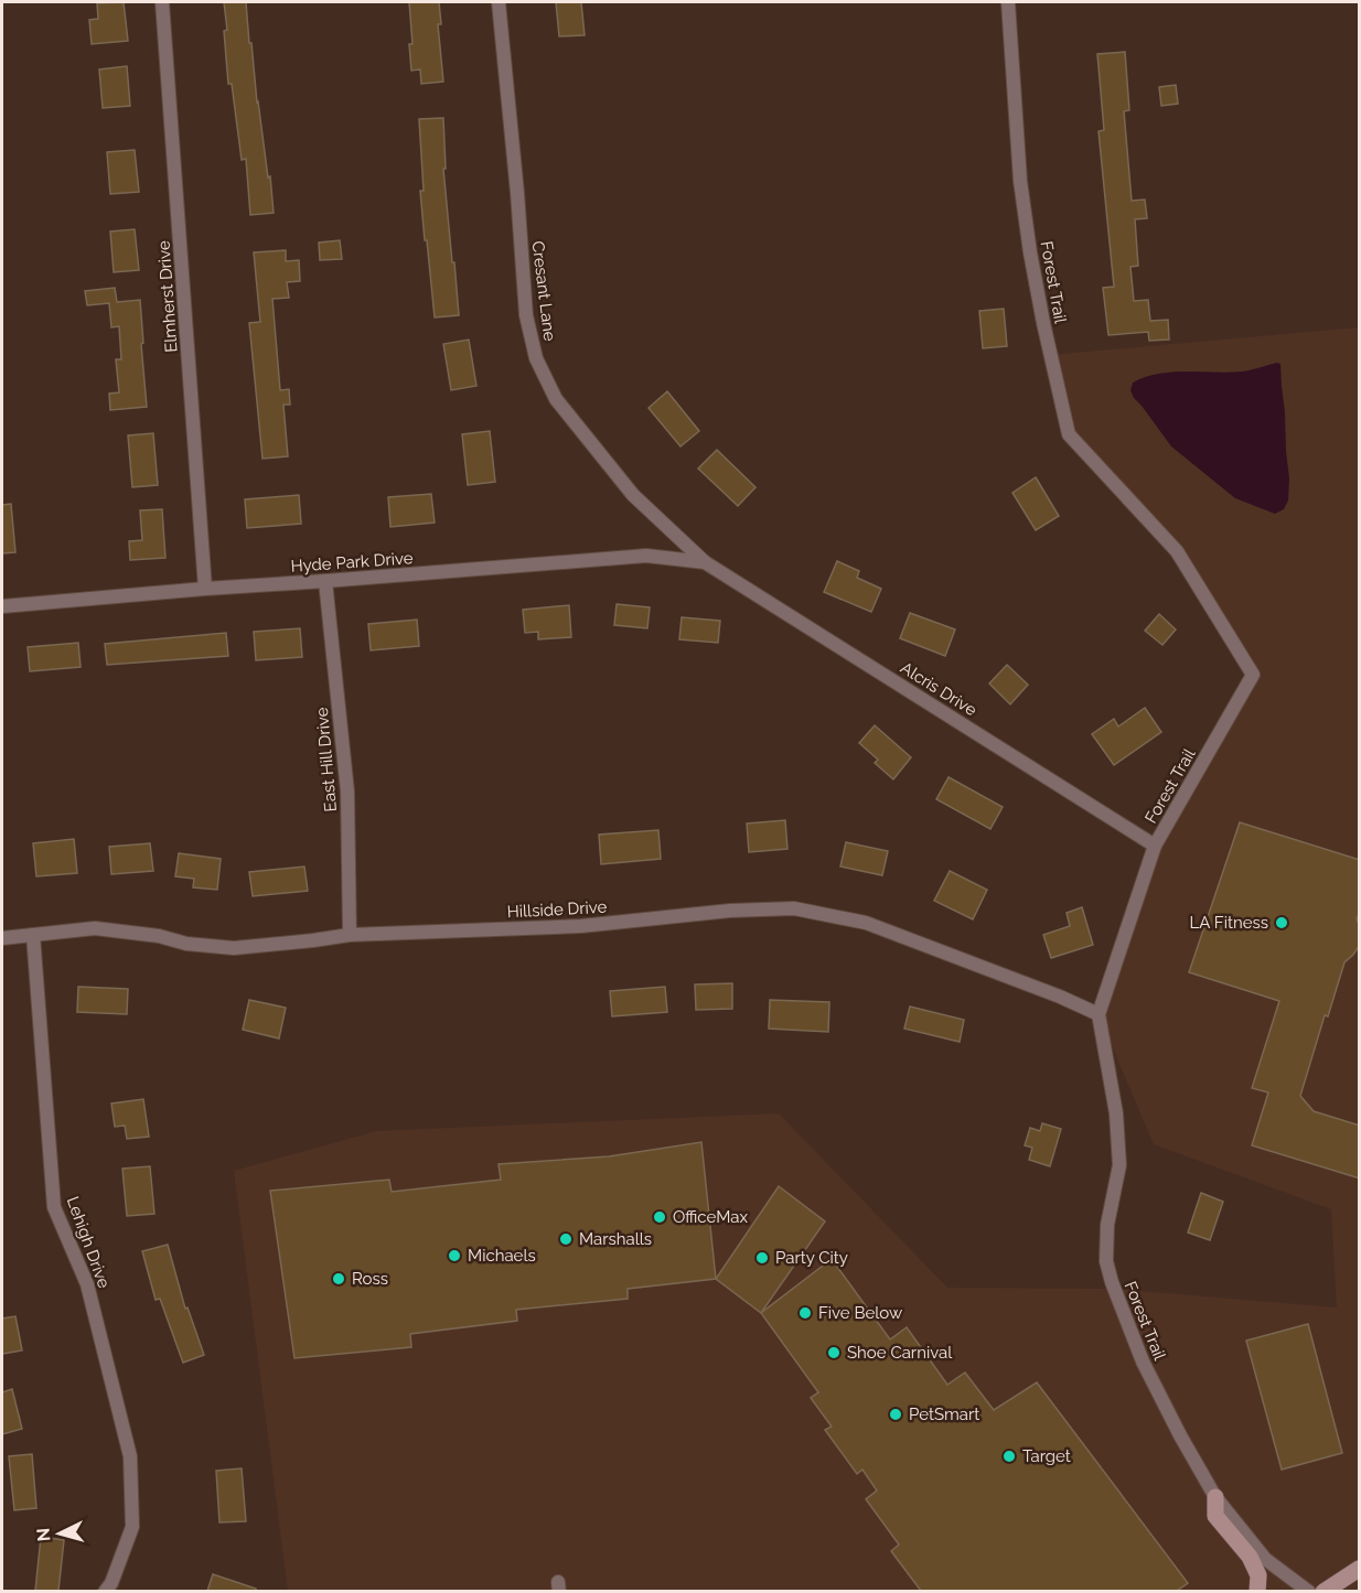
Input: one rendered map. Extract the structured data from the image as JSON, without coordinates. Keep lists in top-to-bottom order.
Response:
{
  "streets": {
    "street": [
      "Forest Trail",
      "Cresant Lane",
      "Elmherst Drive",
      "Hyde Park Drive",
      "Alcris Drive",
      "East Hill Drive",
      "Hillside Drive",
      "Lehigh Drive"
    ]
  },
  "crossings": [
    ["Forest Trail", "Alcris Drive"],
    ["Forest Trail", "Hillside Drive"],
    ["Cresant Lane", "Hyde Park Drive"],
    ["Cresant Lane", "Alcris Drive"],
    ["Elmherst Drive", "Hyde Park Drive"],
    ["Hyde Park Drive", "Alcris Drive"],
    ["Hyde Park Drive", "East Hill Drive"],
    ["East Hill Drive", "Hillside Drive"],
    ["Hillside Drive", "Lehigh Drive"]
  ],
  "places": [
    "LA Fitness",
    "OfficeMax",
    "Marshalls",
    "Michaels",
    "Party City",
    "Ross",
    "Five Below",
    "Shoe Carnival",
    "PetSmart",
    "Target"
  ],
  "north": "left"
}
